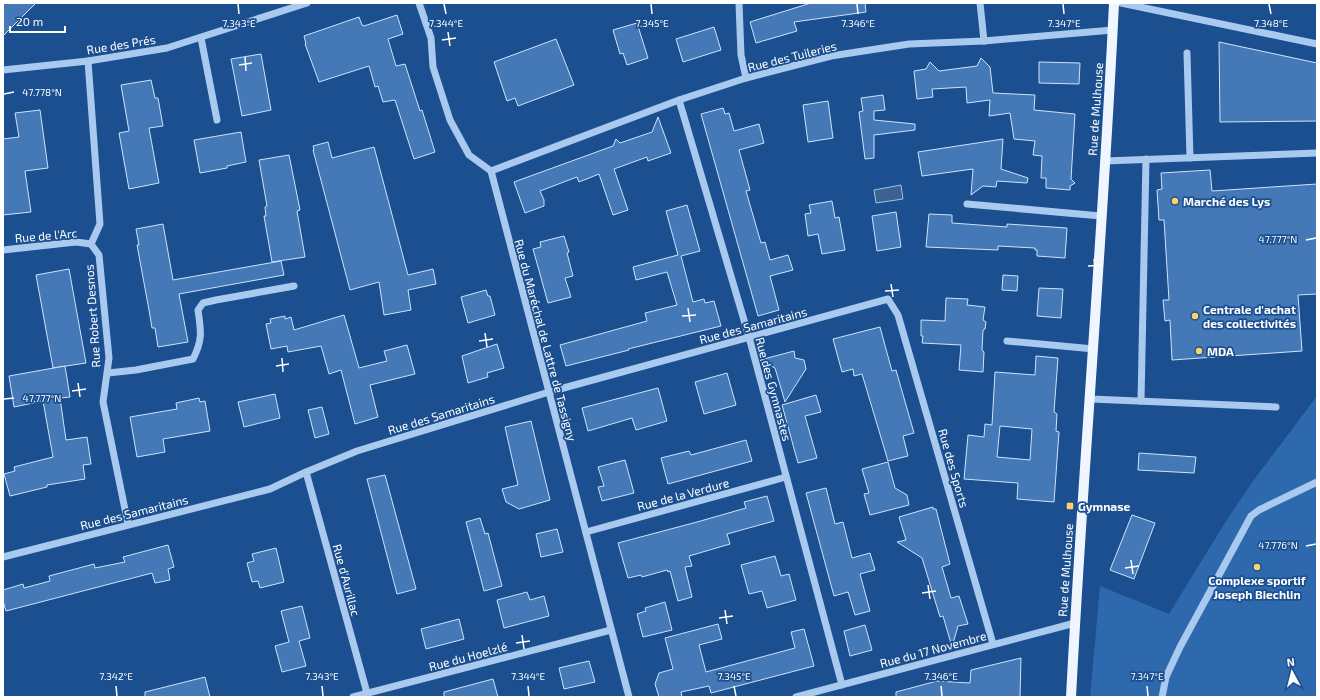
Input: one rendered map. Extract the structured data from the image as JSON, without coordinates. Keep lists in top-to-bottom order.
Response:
{
  "streets": {
    "main road": ["Rue de Mulhouse"],
    "street": [
      "Rue des Prés",
      "Rue des Tuileries",
      "Rue de l'Arc",
      "Rue Robert Desnos",
      "Rue des Samaritains",
      "Rue du Maréchal de Lattre de Tassigny",
      "Rue des Gymnastes",
      "Rue des Sports",
      "Rue de la Verdure",
      "Rue d'Aurillac",
      "Rue du 17 Novembre",
      "Rue du Hoelzlé"
    ]
  },
  "crossings": [
    ["Rue des Tuileries", "Rue de Mulhouse"],
    ["Rue des Tuileries", "Rue du Maréchal de Lattre de Tassigny"],
    ["Rue des Tuileries", "Rue des Gymnastes"],
    ["Rue de Mulhouse", "Rue du 17 Novembre"],
    ["Rue de l'Arc", "Rue Robert Desnos"],
    ["Rue Robert Desnos", "Rue des Samaritains"],
    ["Rue des Samaritains", "Rue du Maréchal de Lattre de Tassigny"],
    ["Rue des Samaritains", "Rue des Gymnastes"],
    ["Rue des Samaritains", "Rue des Sports"],
    ["Rue des Samaritains", "Rue d'Aurillac"],
    ["Rue du Maréchal de Lattre de Tassigny", "Rue de la Verdure"],
    ["Rue du Maréchal de Lattre de Tassigny", "Rue du Hoelzlé"],
    ["Rue des Gymnastes", "Rue de la Verdure"],
    ["Rue des Gymnastes", "Rue du 17 Novembre"],
    ["Rue des Sports", "Rue du 17 Novembre"],
    ["Rue d'Aurillac", "Rue du Hoelzlé"]
  ],
  "places": {
    "other": [
      "Marché des Lys",
      "Centrale d'achat des collectivités",
      "MDA",
      "Complexe sportif Joseph Biechlin"
    ],
    "transit": ["Gymnase"]
  },
  "scale_bar": "20 m",
  "north": "top",
  "coordinates": [
    "7.343°E",
    "7.344°E",
    "7.345°E",
    "7.346°E",
    "7.347°E",
    "7.348°E",
    "47.778°N",
    "47.777°N",
    "47.776°N",
    "7.342°E"
  ]
}
